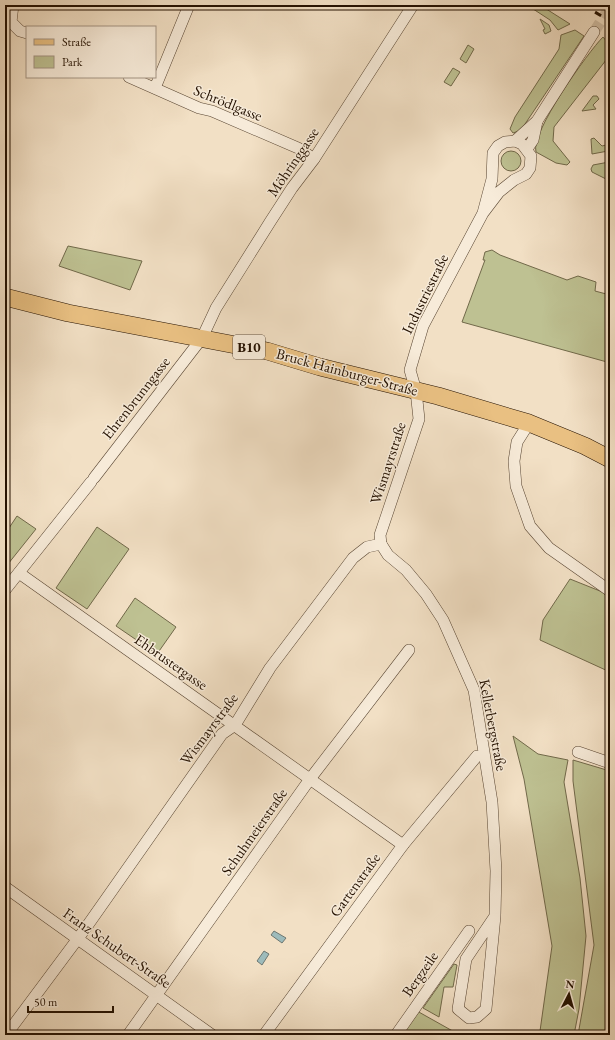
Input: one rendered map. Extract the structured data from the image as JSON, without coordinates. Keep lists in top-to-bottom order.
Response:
{
  "streets": {
    "main road": ["B10", "Bruck Hainburger-Straße"],
    "street": [
      "Schrödlgasse",
      "Möhringgasse",
      "Industriestraße",
      "Ehrenbrunngasse",
      "Wismayrstraße",
      "Ehbrustergasse",
      "Kellerbergstraße",
      "Schuhmeierstraße",
      "Gartenstraße",
      "Franz Schubert-Straße",
      "Bergzeile"
    ]
  },
  "crossings": [
    ["Schrödlgasse", "Möhringgasse"],
    ["Möhringgasse", "Bruck Hainburger-Straße"],
    ["Möhringgasse", "Ehrenbrunngasse"],
    ["Industriestraße", "Bruck Hainburger-Straße"],
    ["Industriestraße", "Wismayrstraße"],
    ["Bruck Hainburger-Straße", "Ehrenbrunngasse"],
    ["Bruck Hainburger-Straße", "Wismayrstraße"],
    ["Ehrenbrunngasse", "Ehbrustergasse"],
    ["Wismayrstraße", "Ehbrustergasse"],
    ["Wismayrstraße", "Kellerbergstraße"],
    ["Wismayrstraße", "Franz Schubert-Straße"],
    ["Ehbrustergasse", "Schuhmeierstraße"],
    ["Ehbrustergasse", "Gartenstraße"],
    ["Schuhmeierstraße", "Franz Schubert-Straße"]
  ],
  "legend": ["Straße", "Park"],
  "scale_bar": "50 m",
  "north": "top"
}
